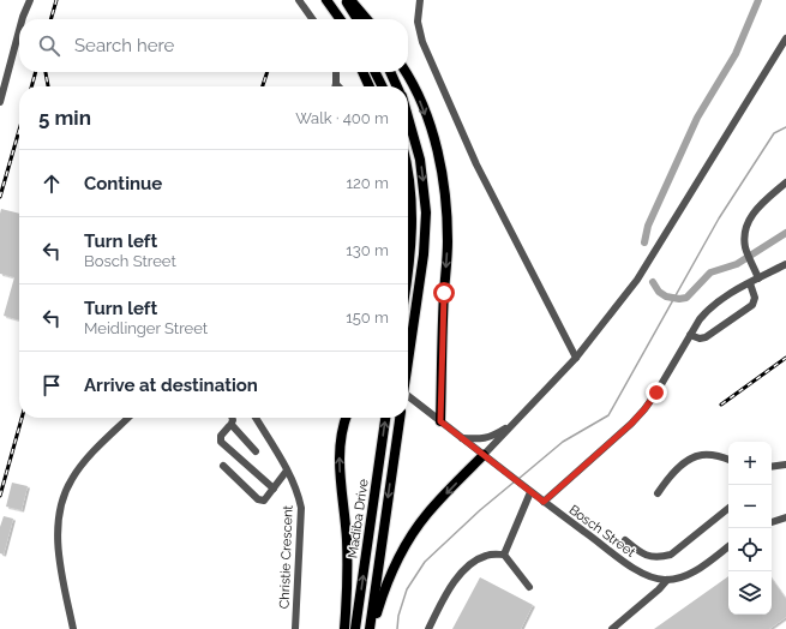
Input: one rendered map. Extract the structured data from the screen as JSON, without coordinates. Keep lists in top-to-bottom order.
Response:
{
  "streets": {
    "main road": ["Madiba Drive"],
    "street": ["Bosch Street", "Christie Crescent"]
  },
  "page": {
    "search": "Search here",
    "heading": ["5 min", "Walk · 400 m"],
    "list": [
      ["Continue", "120 m"],
      ["Turn left", "Bosch Street", "130 m"],
      ["Turn left", "Meidlinger Street", "150 m"],
      "Arrive at destination"
    ],
    "map_buttons": ["+", "−"]
  }
}
